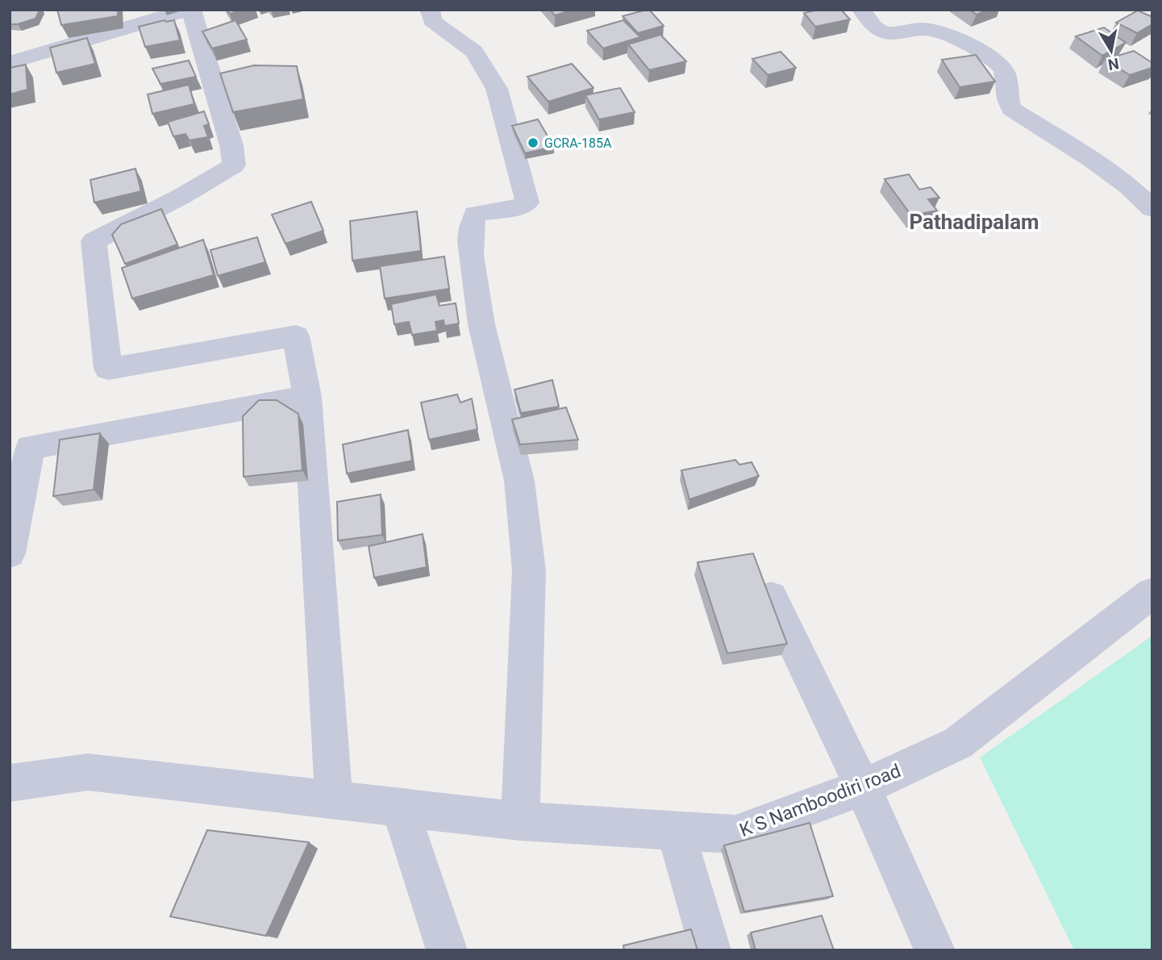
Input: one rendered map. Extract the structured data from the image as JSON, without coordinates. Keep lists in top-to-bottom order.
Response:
{
  "streets": {
    "street": ["K S Namboodiri road"]
  },
  "districts": ["Pathadipalam"],
  "places": ["GCRA-185A"],
  "north": "bottom"
}
